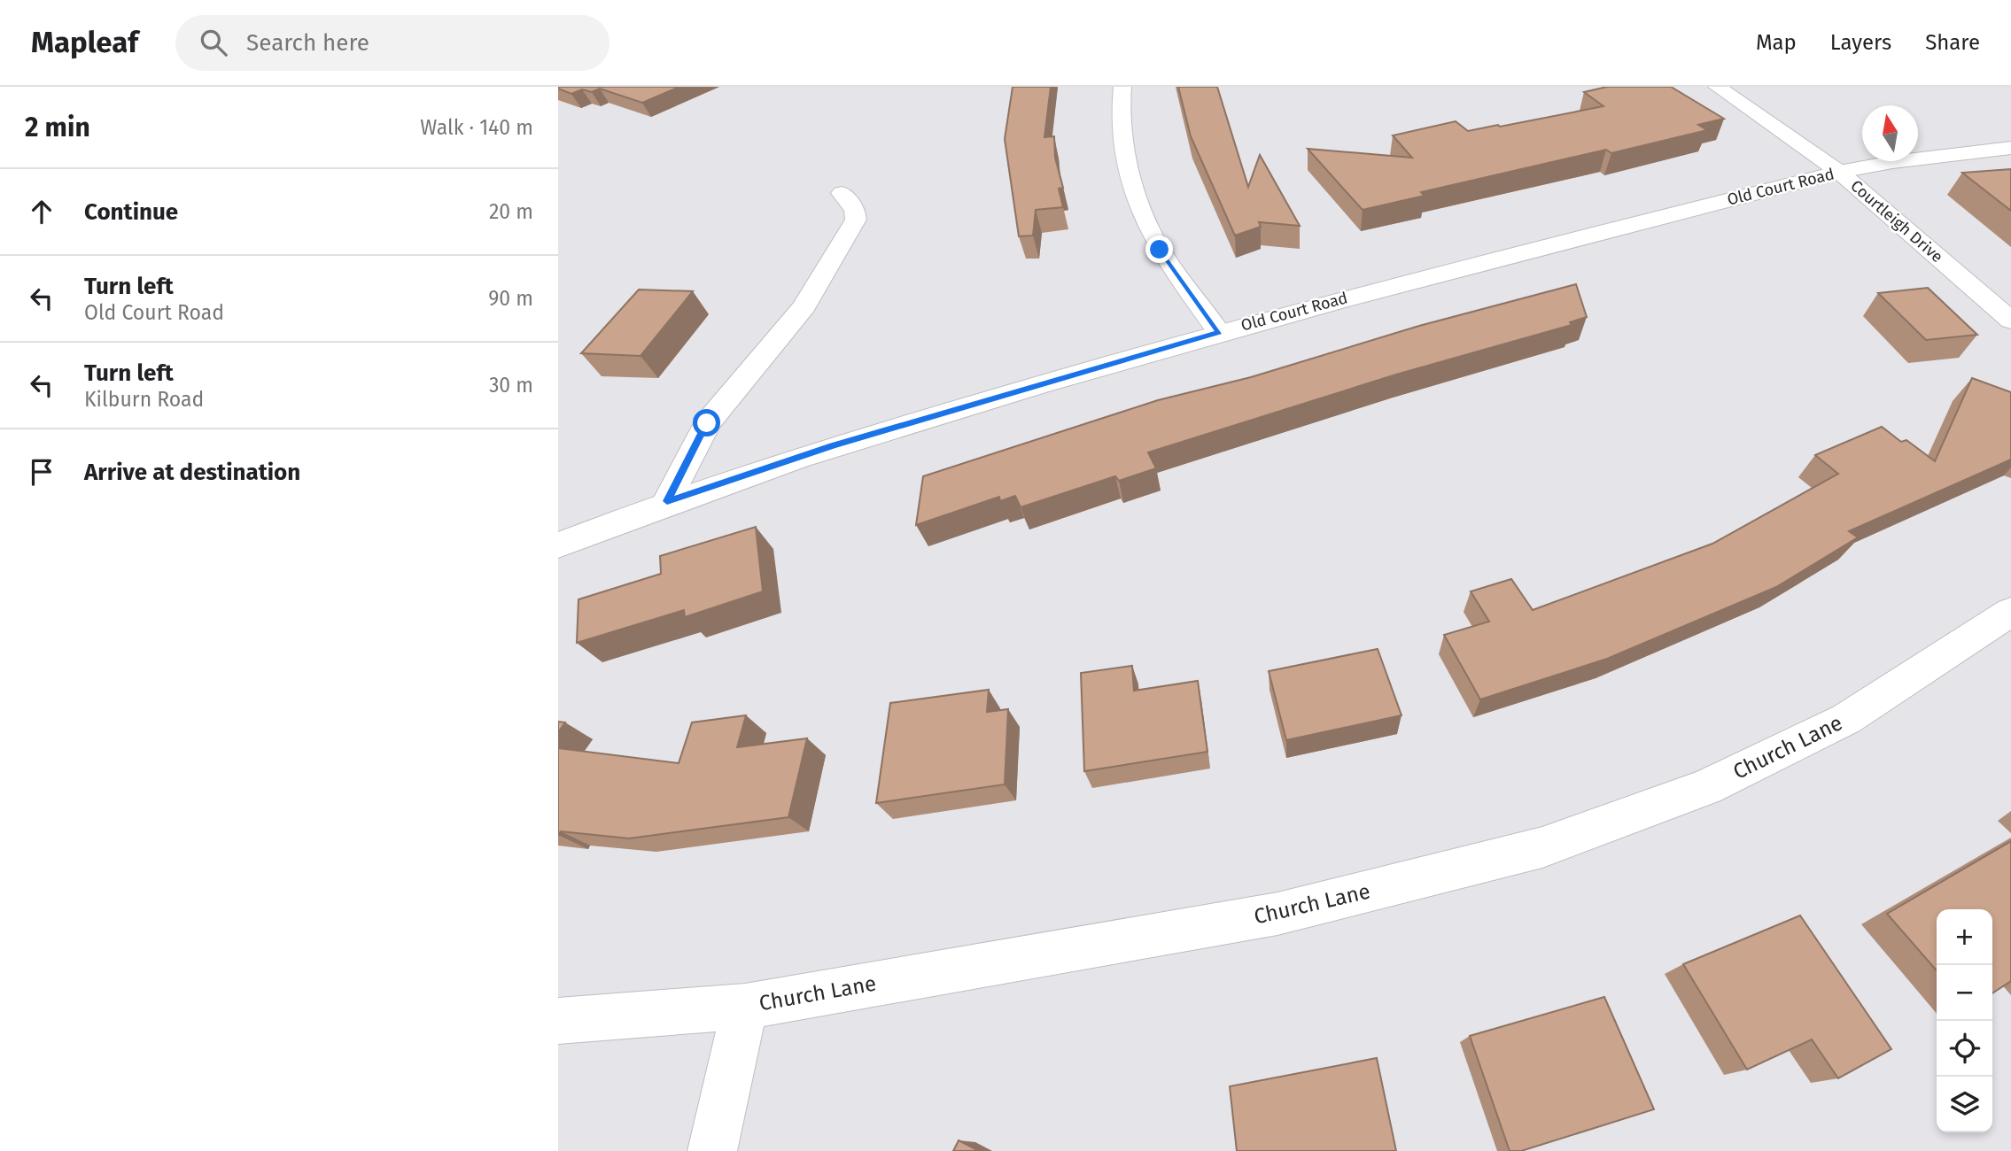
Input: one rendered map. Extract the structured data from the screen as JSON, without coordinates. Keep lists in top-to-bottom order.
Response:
{
  "streets": {
    "street": ["Old Court Road", "Courtleigh Drive", "Church Lane"]
  },
  "crossings": [
    ["Old Court Road", "Courtleigh Drive"]
  ],
  "north": "top",
  "page": {
    "header": "Mapleaf",
    "search": "Search here",
    "nav": ["Map", "Layers", "Share"],
    "heading": ["2 min", "Walk · 140 m"],
    "list": [
      ["Continue", "20 m"],
      ["Turn left", "Old Court Road", "90 m"],
      ["Turn left", "Kilburn Road", "30 m"],
      "Arrive at destination"
    ],
    "map_buttons": ["+", "−"]
  }
}
